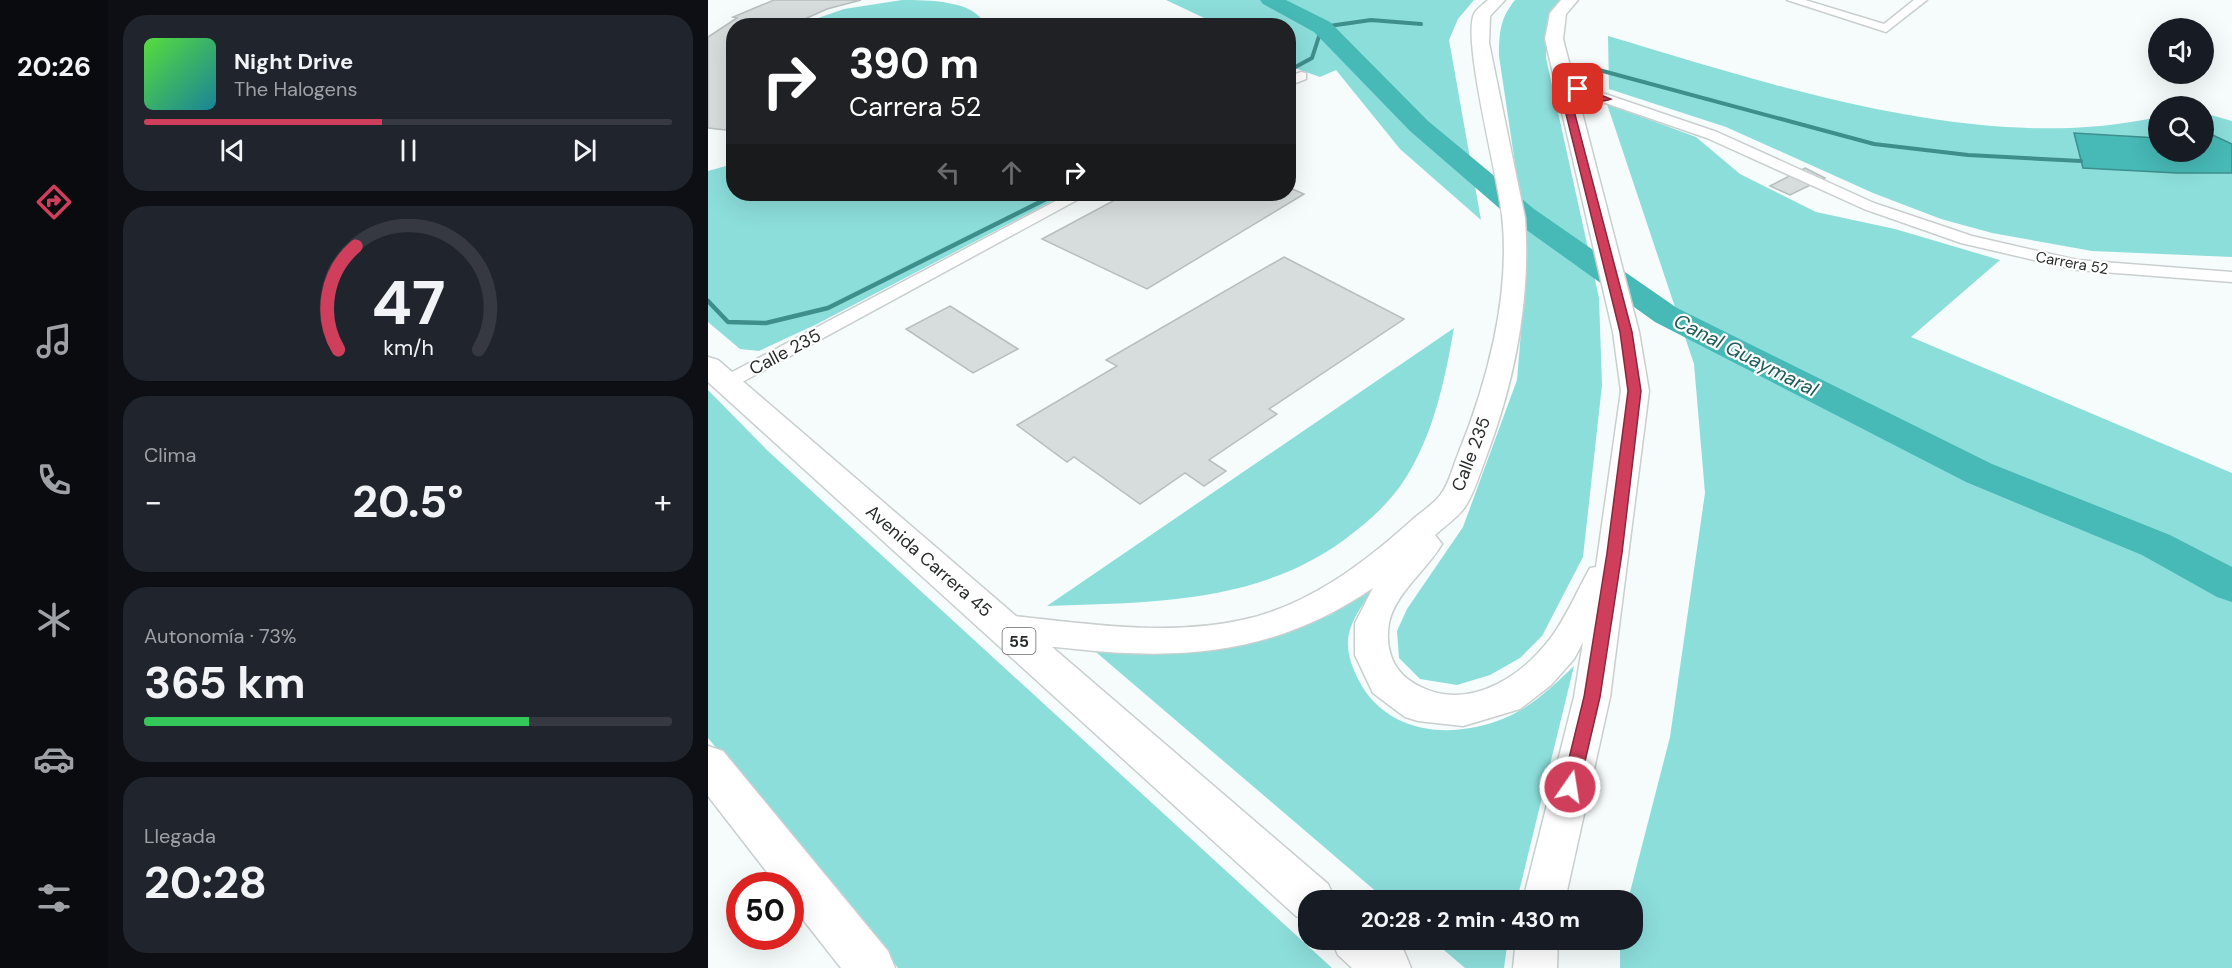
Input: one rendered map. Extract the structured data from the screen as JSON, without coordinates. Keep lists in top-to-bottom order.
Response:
{
  "streets": {
    "highway": ["Avenida Carrera 45", "55"],
    "main road": ["Calle 235"],
    "street": ["Carrera 52"]
  },
  "crossings": [
    ["Calle 235", "Avenida Carrera 45"]
  ],
  "water": ["Canal Guaymaral"],
  "page": {
    "tabs": "20:26",
    "turn": ["390 m", "Carrera 52"],
    "song": ["Night Drive", "The Halogens"],
    "tile": [
      "Clima",
      ["Autonomía · 73%", "365 km"],
      ["Llegada", "20:28"]
    ],
    "heat": ["−", "20.5°", "+"],
    "limit": "50",
    "trip": "20:28 · 2 min · 430 m",
    "gauge": ["47", "km/h"]
  }
}
